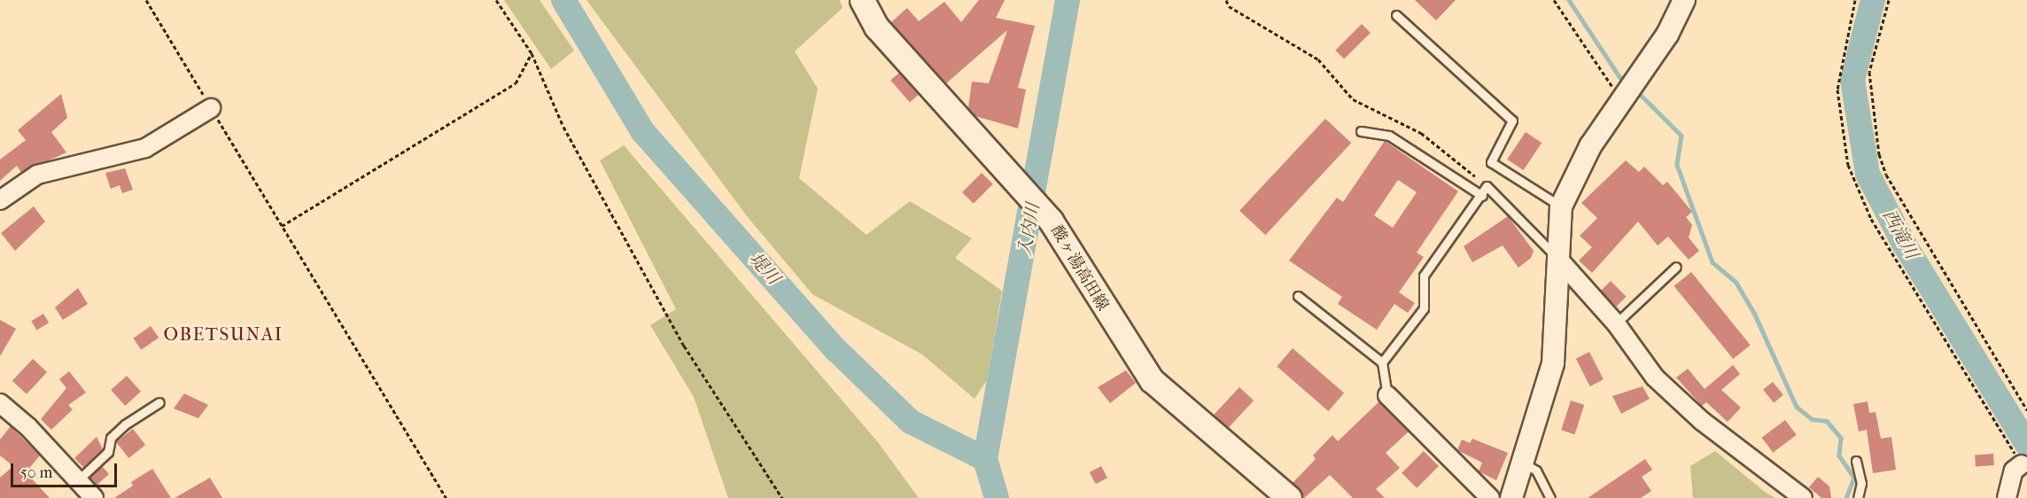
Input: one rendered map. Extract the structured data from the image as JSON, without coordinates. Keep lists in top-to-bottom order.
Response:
{
  "streets": {
    "main road": ["酸ヶ湯高田線"]
  },
  "districts": ["OBETSUNAI"],
  "water": ["入内川", "西滝川", "堤川"],
  "scale_bar": "50 m"
}
